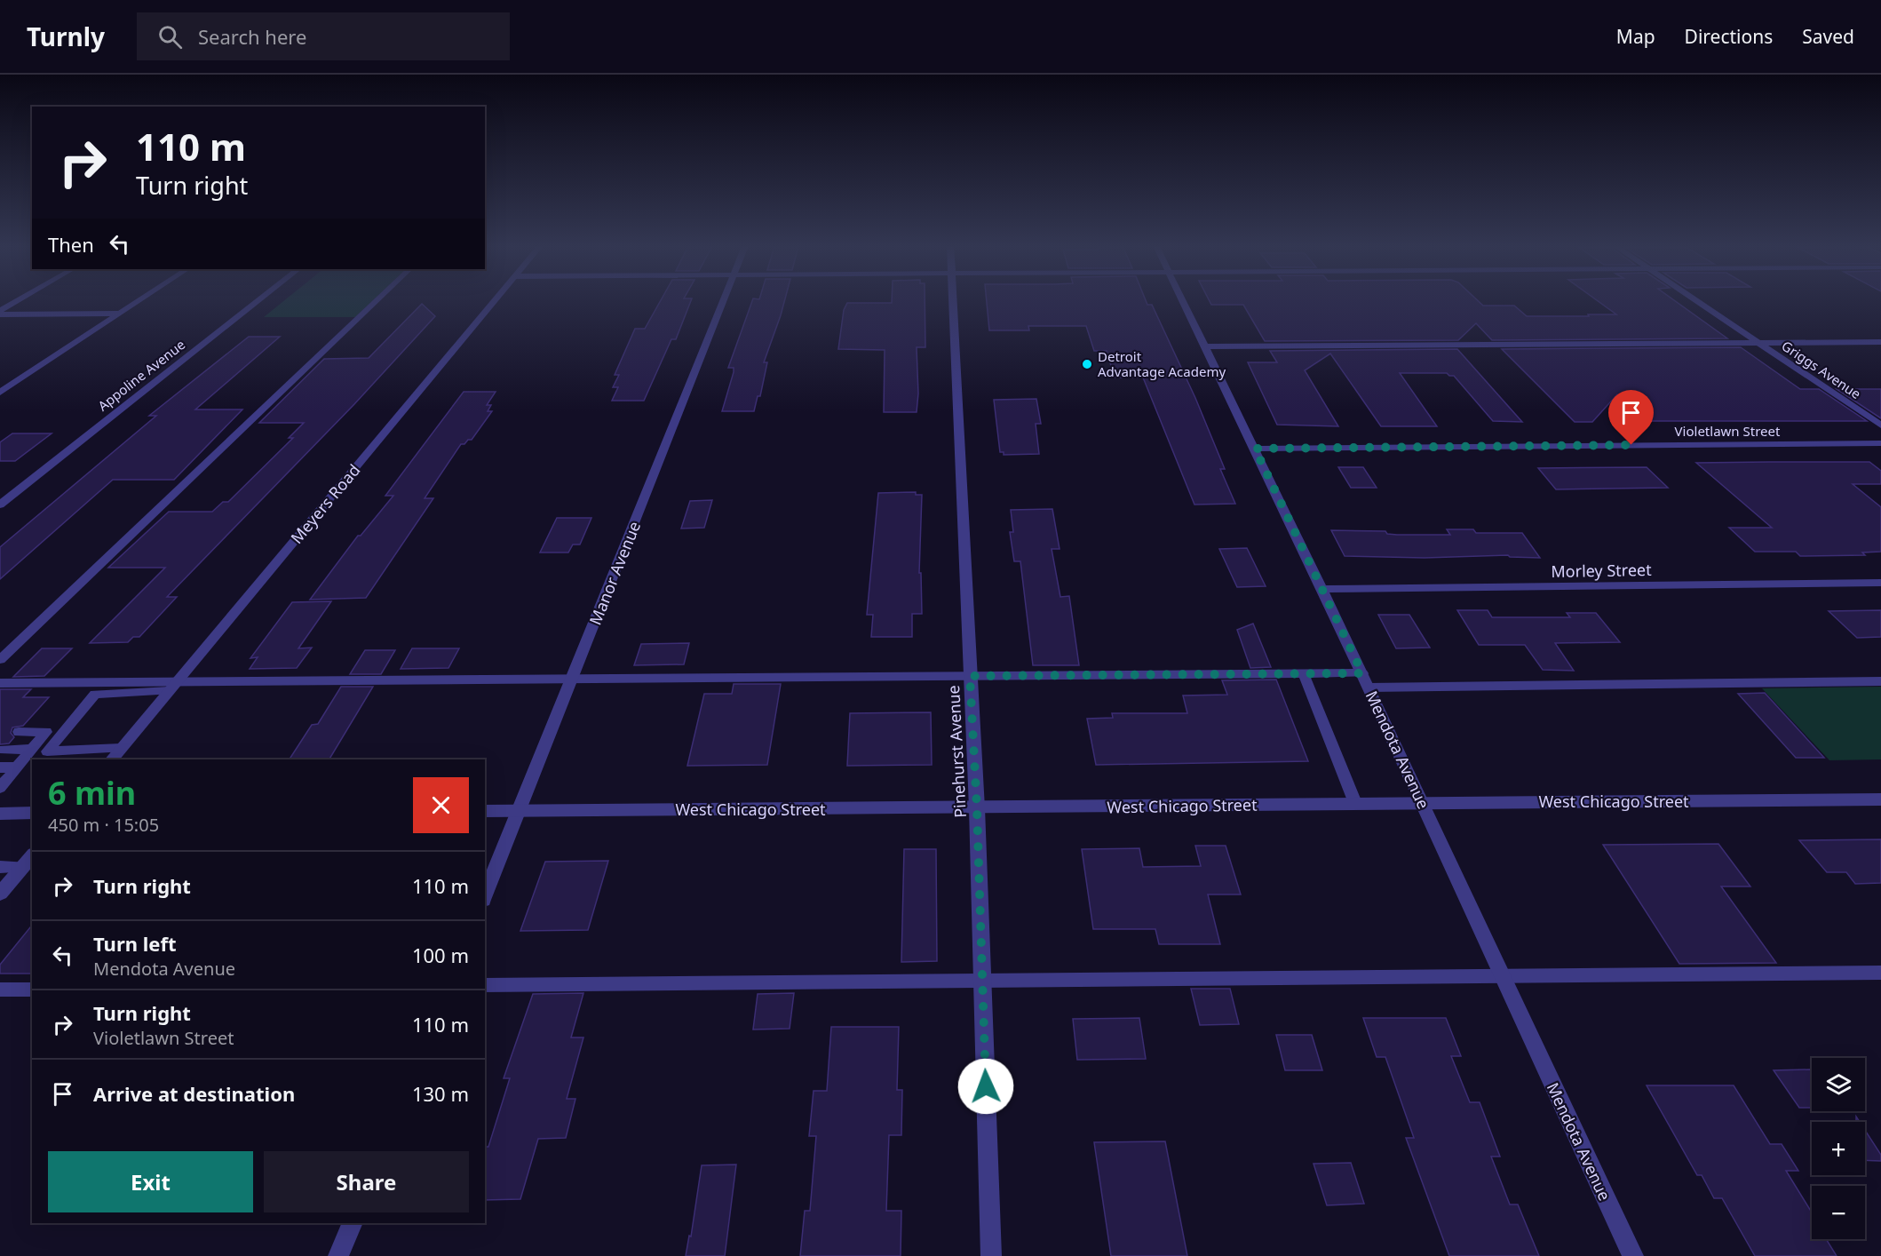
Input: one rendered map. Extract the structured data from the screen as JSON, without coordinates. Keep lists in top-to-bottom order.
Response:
{
  "streets": {
    "street": [
      "Griggs Avenue",
      "Appoline Avenue",
      "Violetlawn Street",
      "Meyers Road",
      "Morley Street",
      "Manor Avenue",
      "Mendota Avenue",
      "Pinehurst Avenue",
      "West Chicago Street"
    ]
  },
  "crossings": [
    ["Violetlawn Street", "Mendota Avenue"],
    ["Morley Street", "Mendota Avenue"],
    ["Manor Avenue", "West Chicago Street"],
    ["Mendota Avenue", "West Chicago Street"],
    ["Pinehurst Avenue", "West Chicago Street"]
  ],
  "places": ["Detroit Advantage Academy"],
  "page": {
    "header": "Turnly",
    "search": "Search here",
    "nav": ["Map", "Directions", "Saved"],
    "turn": ["110 m", "Turn right"],
    "then": "Then",
    "heading": ["6 min", "450 m · 15:05"],
    "list": [
      {
        "name": "Turn right",
        "value": "110 m"
      },
      {
        "name": "Turn left",
        "note": "Mendota Avenue",
        "value": "100 m"
      },
      {
        "name": "Turn right",
        "note": "Violetlawn Street",
        "value": "110 m"
      },
      {
        "name": "Arrive at destination",
        "value": "130 m"
      }
    ],
    "map_buttons": ["+", "−"],
    "buttons": ["Exit", "Share"]
  }
}
